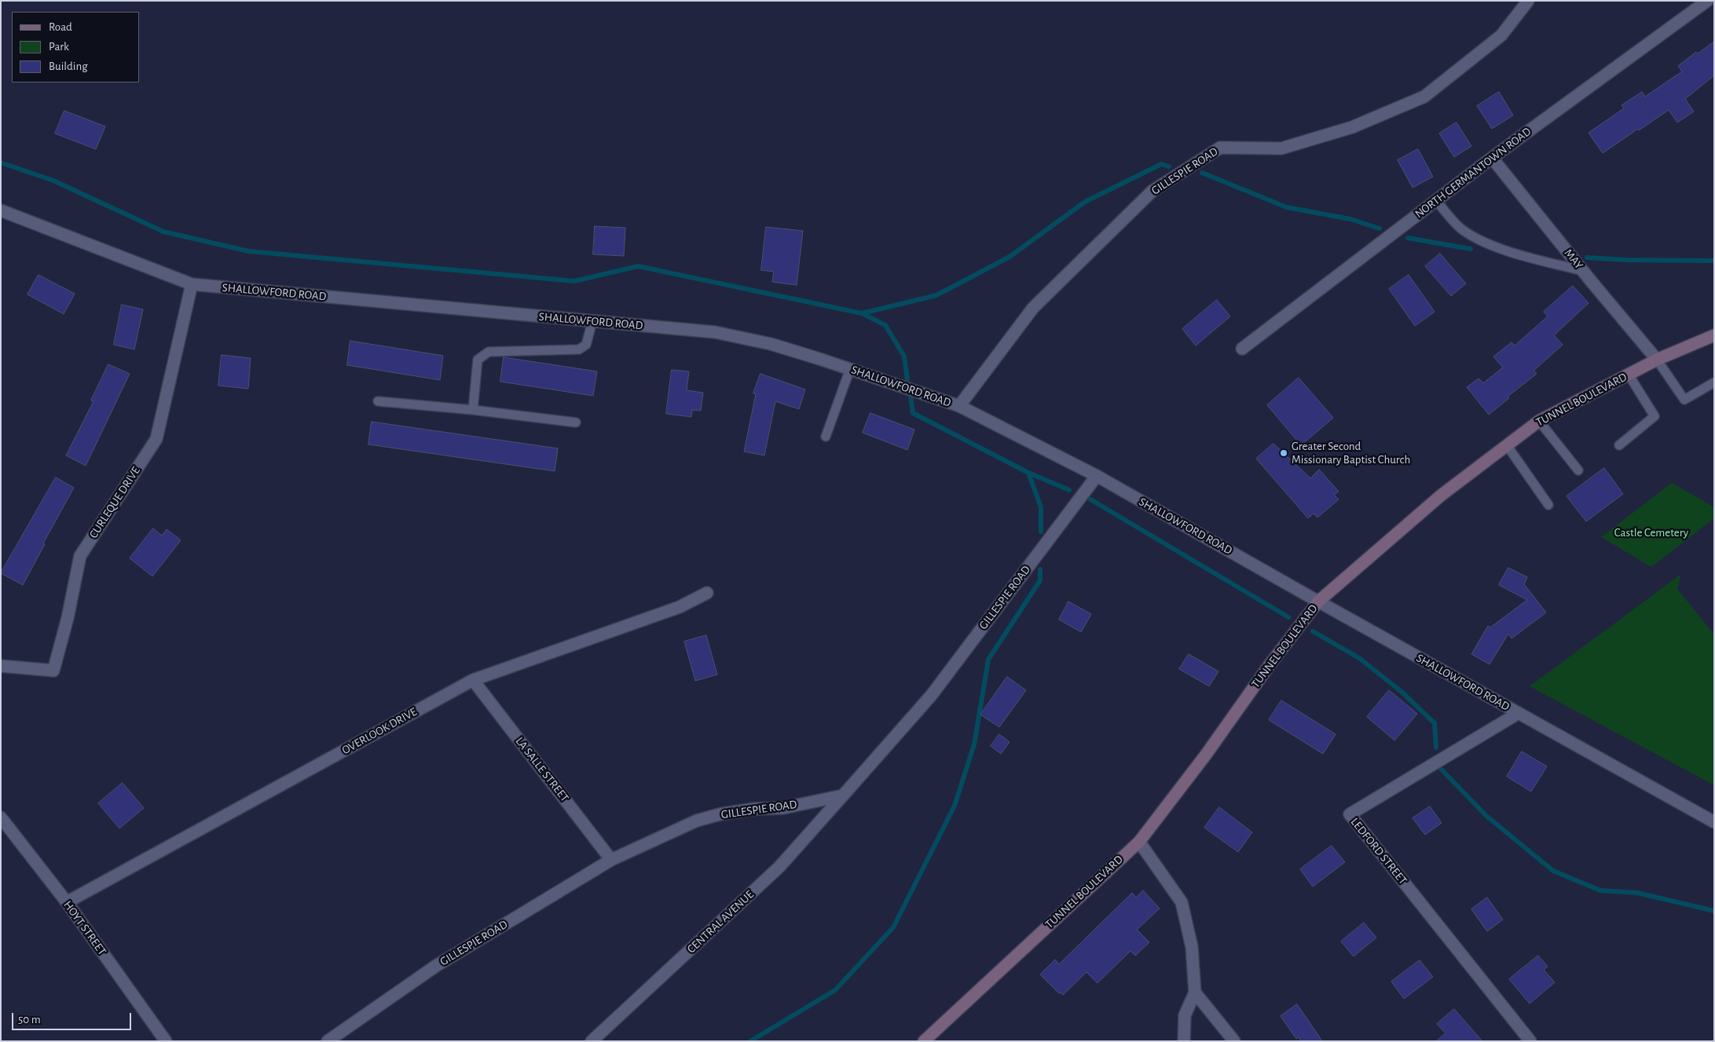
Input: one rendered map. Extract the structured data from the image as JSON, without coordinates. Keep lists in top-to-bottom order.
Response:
{
  "streets": {
    "main road": ["TUNNEL BOULEVARD"],
    "street": [
      "GILLESPIE ROAD",
      "NORTH GERMANTOWN ROAD",
      "MAY",
      "SHALLOWFORD ROAD",
      "CURLEQUE DRIVE",
      "OVERLOOK DRIVE",
      "LA SALLE STREET",
      "LEDFORD STREET",
      "CENTRAL AVENUE",
      "HOYT STREET"
    ]
  },
  "crossings": [
    ["GILLESPIE ROAD", "SHALLOWFORD ROAD"],
    ["GILLESPIE ROAD", "LA SALLE STREET"],
    ["GILLESPIE ROAD", "CENTRAL AVENUE"],
    ["NORTH GERMANTOWN ROAD", "MAY"],
    ["MAY", "TUNNEL BOULEVARD"],
    ["SHALLOWFORD ROAD", "TUNNEL BOULEVARD"],
    ["SHALLOWFORD ROAD", "CURLEQUE DRIVE"],
    ["SHALLOWFORD ROAD", "LEDFORD STREET"],
    ["OVERLOOK DRIVE", "LA SALLE STREET"],
    ["OVERLOOK DRIVE", "HOYT STREET"]
  ],
  "parks": ["Castle Cemetery"],
  "places": ["Greater Second Missionary Baptist Church"],
  "legend": ["Road", "Park", "Building"],
  "scale_bar": "50 m"
}
